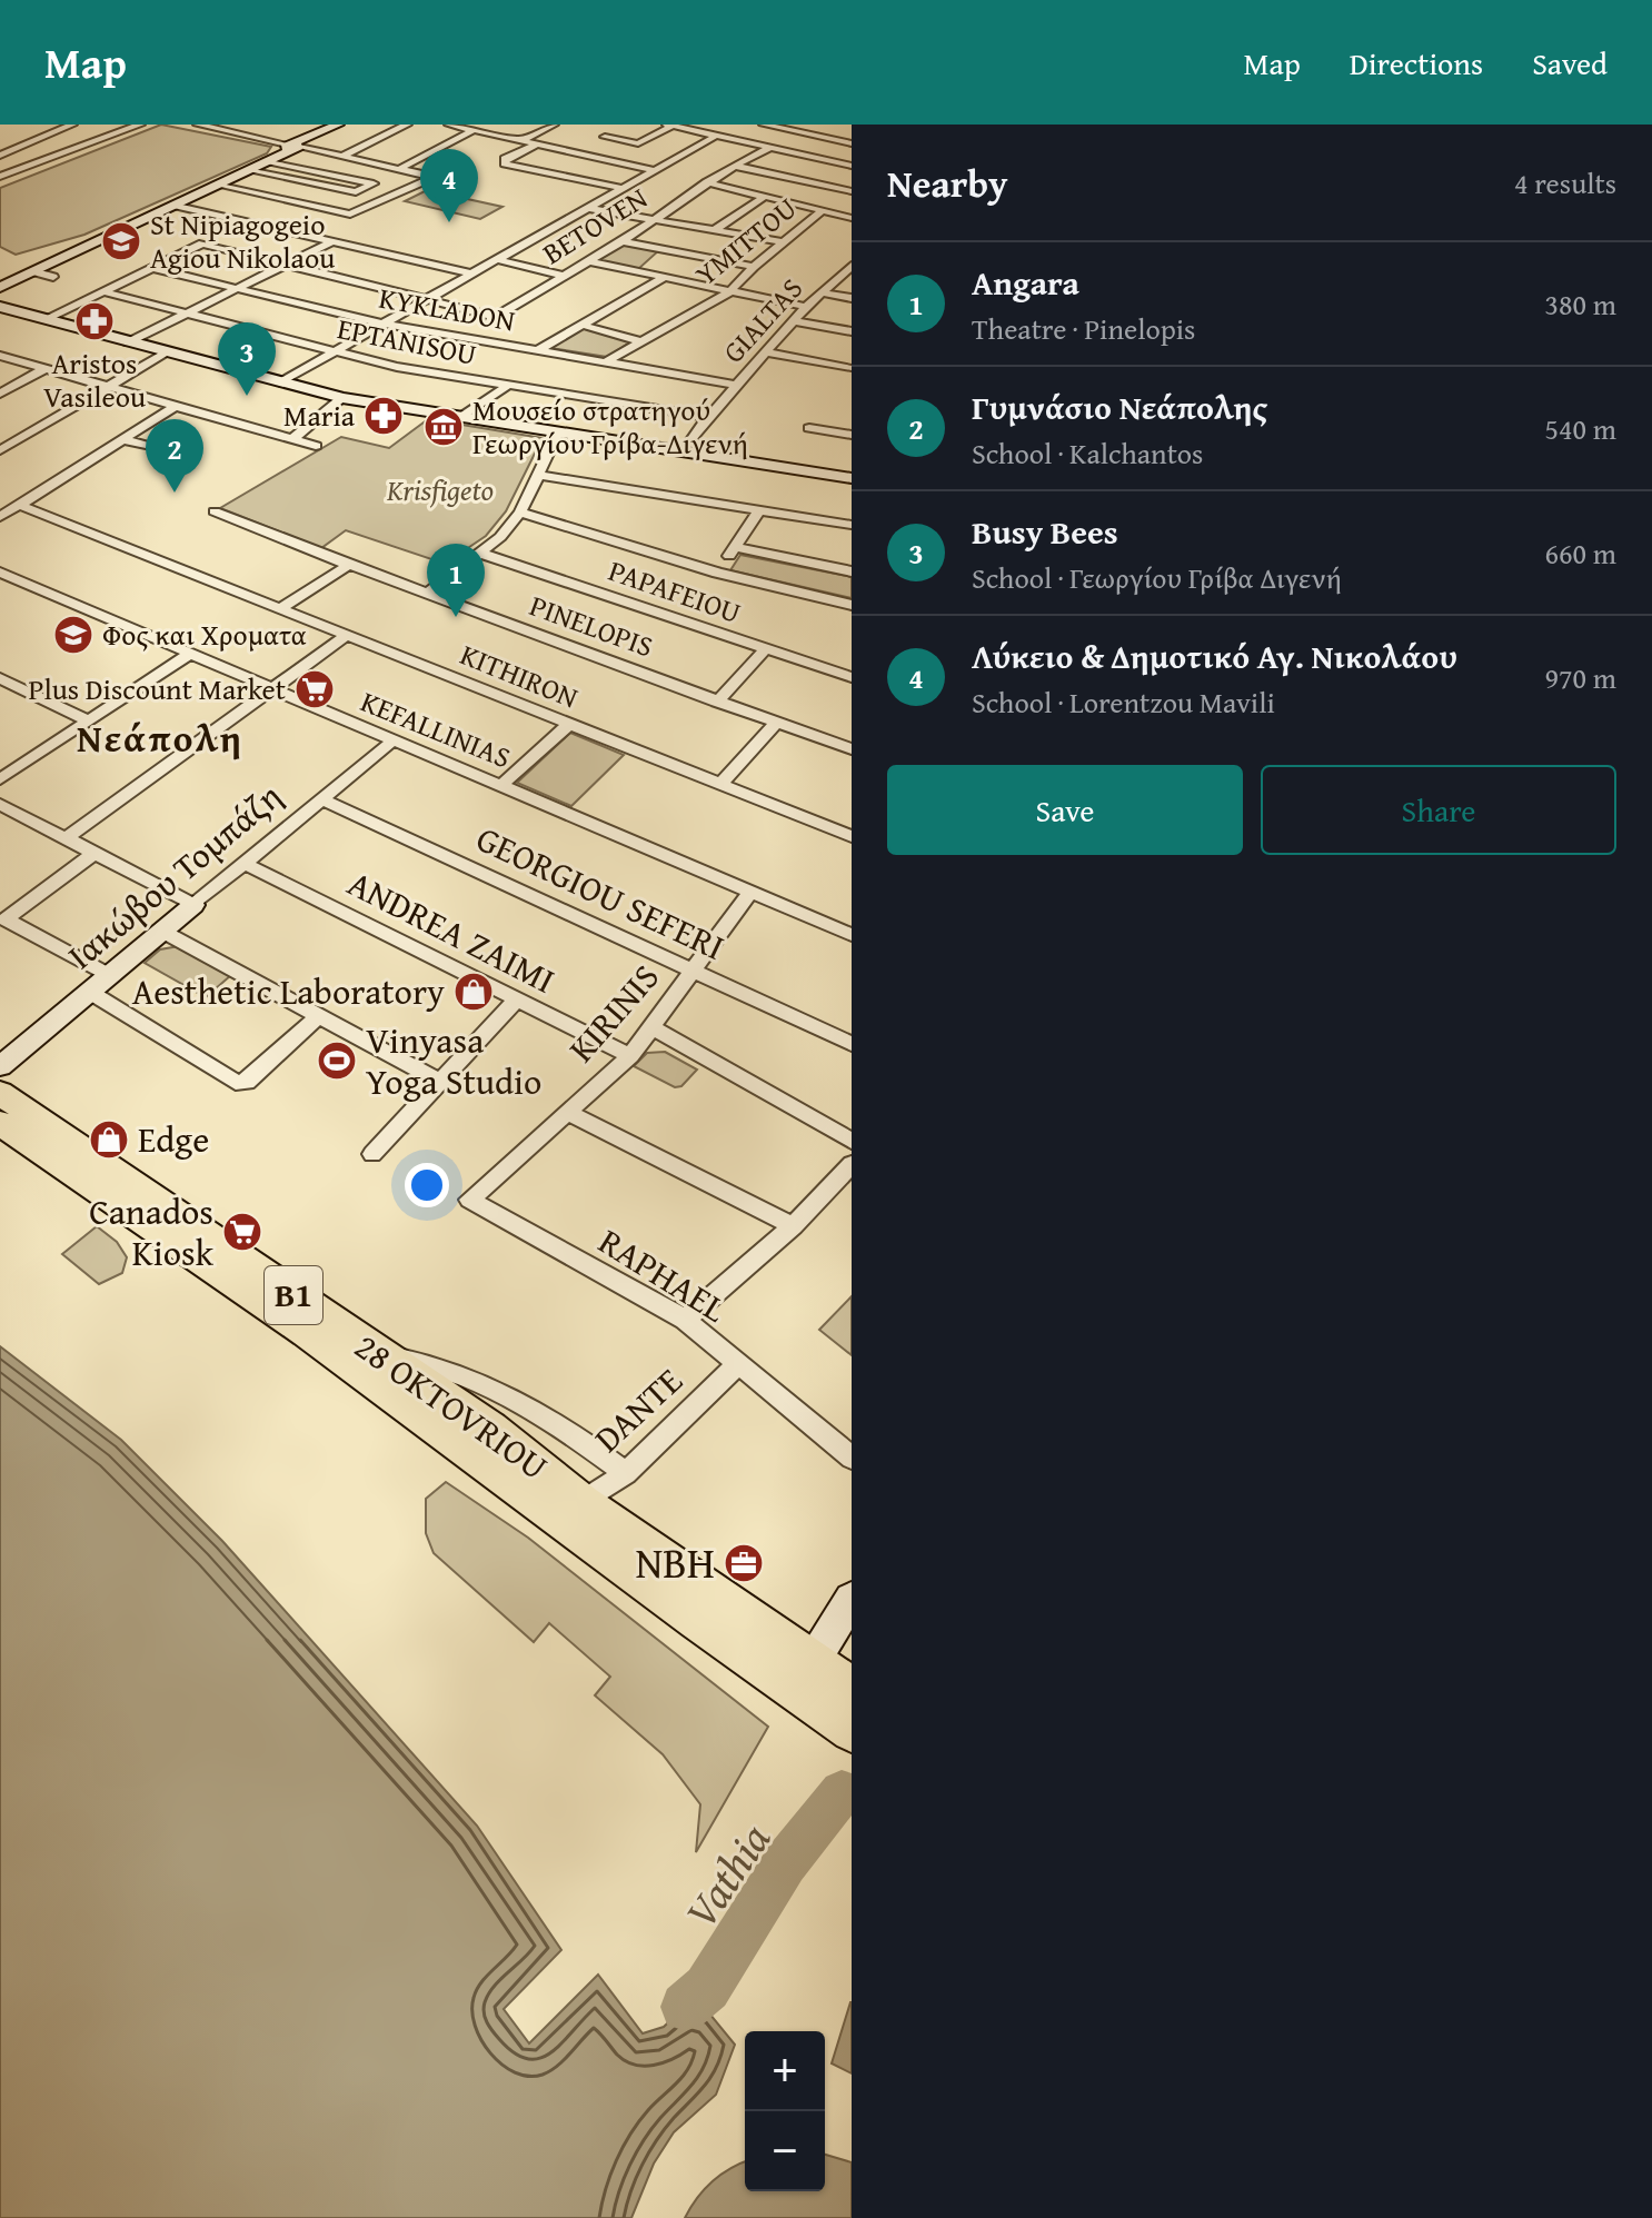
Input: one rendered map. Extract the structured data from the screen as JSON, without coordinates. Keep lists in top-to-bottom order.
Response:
{
  "streets": {
    "main road": ["Ιακώβου Τομπάζη", "B1", "28 OKTOVRIOU"],
    "street": [
      "BETOVEN",
      "YMITTOU",
      "KYKLADON",
      "GIALTAS",
      "EPTANISOU",
      "PAPAFEIOU",
      "PINELOPIS",
      "KITHIRON",
      "KEFALLINIAS",
      "GEORGIOU SEFERI",
      "ANDREA ZAIMI",
      "KIRINIS",
      "RAPHAEL",
      "DANTE"
    ]
  },
  "crossings": [
    ["BETOVEN", "KYKLADON"],
    ["YMITTOU", "KYKLADON"],
    ["KYKLADON", "GIALTAS"],
    ["GIALTAS", "EPTANISOU"],
    ["KEFALLINIAS", "Ιακώβου Τομπάζη"],
    ["KEFALLINIAS", "KIRINIS"],
    ["Ιακώβου Τομπάζη", "GEORGIOU SEFERI"],
    ["Ιακώβου Τομπάζη", "ANDREA ZAIMI"],
    ["GEORGIOU SEFERI", "KIRINIS"],
    ["ANDREA ZAIMI", "KIRINIS"],
    ["KIRINIS", "RAPHAEL"],
    ["RAPHAEL", "DANTE"],
    ["B1", "28 OKTOVRIOU"],
    ["28 OKTOVRIOU", "DANTE"]
  ],
  "districts": ["Νεάπολη"],
  "water": ["Vathia"],
  "parks": ["Krisfigeto"],
  "places": {
    "school or university": ["St Nipiagogeio Agiou Nikolaou", "Φος και Χροματα"],
    "pharmacy": ["Aristos Vasileou", "Maria"],
    "museum": ["Μουσείο στρατηγού Γεωργίου Γρίβα-Διγενή"],
    "supermarket": ["Plus Discount Market", "Canados Kiosk"],
    "shop": ["Aesthetic Laboratory", "Edge"],
    "sports": ["Vinyasa Yoga Studio"],
    "office": ["NBH"]
  },
  "page": {
    "header": "Map",
    "nav": ["Map", "Directions", "Saved"],
    "heading": ["Nearby", "4 results"],
    "pins": [
      "4",
      "3",
      "2",
      "1"
    ],
    "list": [
      {
        "mark": "1",
        "name": "Angara",
        "note": "Theatre · Pinelopis",
        "value": "380 m"
      },
      {
        "mark": "2",
        "name": "Γυμνάσιο Νεάπολης",
        "note": "School · Kalchantos",
        "value": "540 m"
      },
      {
        "mark": "3",
        "name": "Busy Bees",
        "note": "School · Γεωργίου Γρίβα Διγενή",
        "value": "660 m"
      },
      {
        "mark": "4",
        "name": "Λύκειο & Δημοτικό Αγ. Νικολάου",
        "note": "School · Lorentzou Mavili",
        "value": "970 m"
      }
    ],
    "buttons": ["Save", "Share"],
    "map_buttons": ["+", "−"]
  }
}
